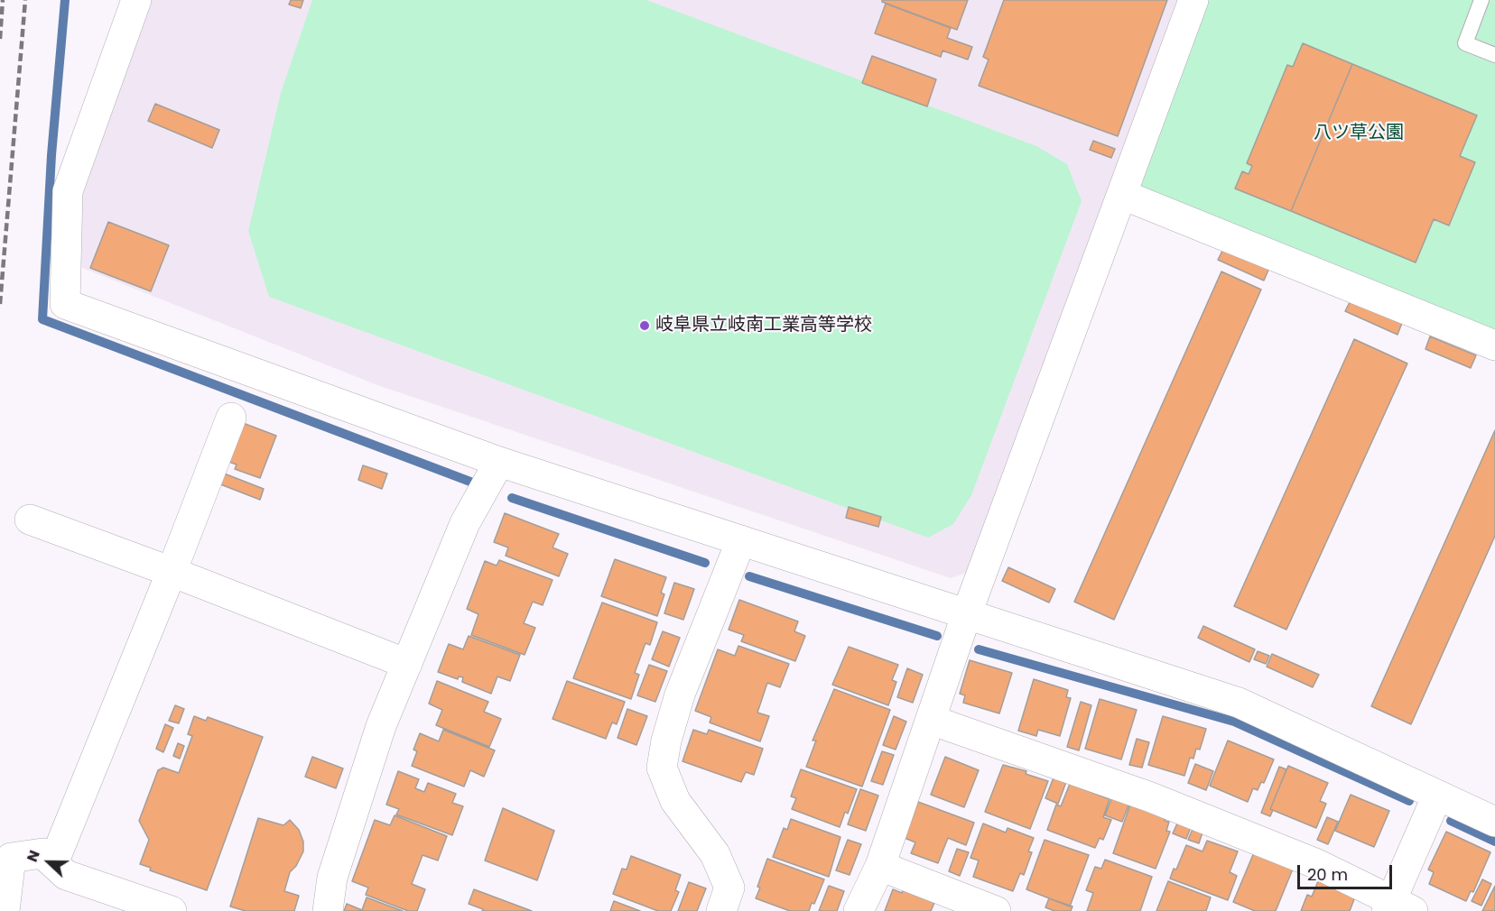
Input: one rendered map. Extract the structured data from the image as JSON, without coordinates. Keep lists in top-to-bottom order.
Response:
{
  "parks": ["八ツ草公園"],
  "places": ["岐阜県立岐南工業高等学校"],
  "scale_bar": "20 m",
  "north": "left"
}
